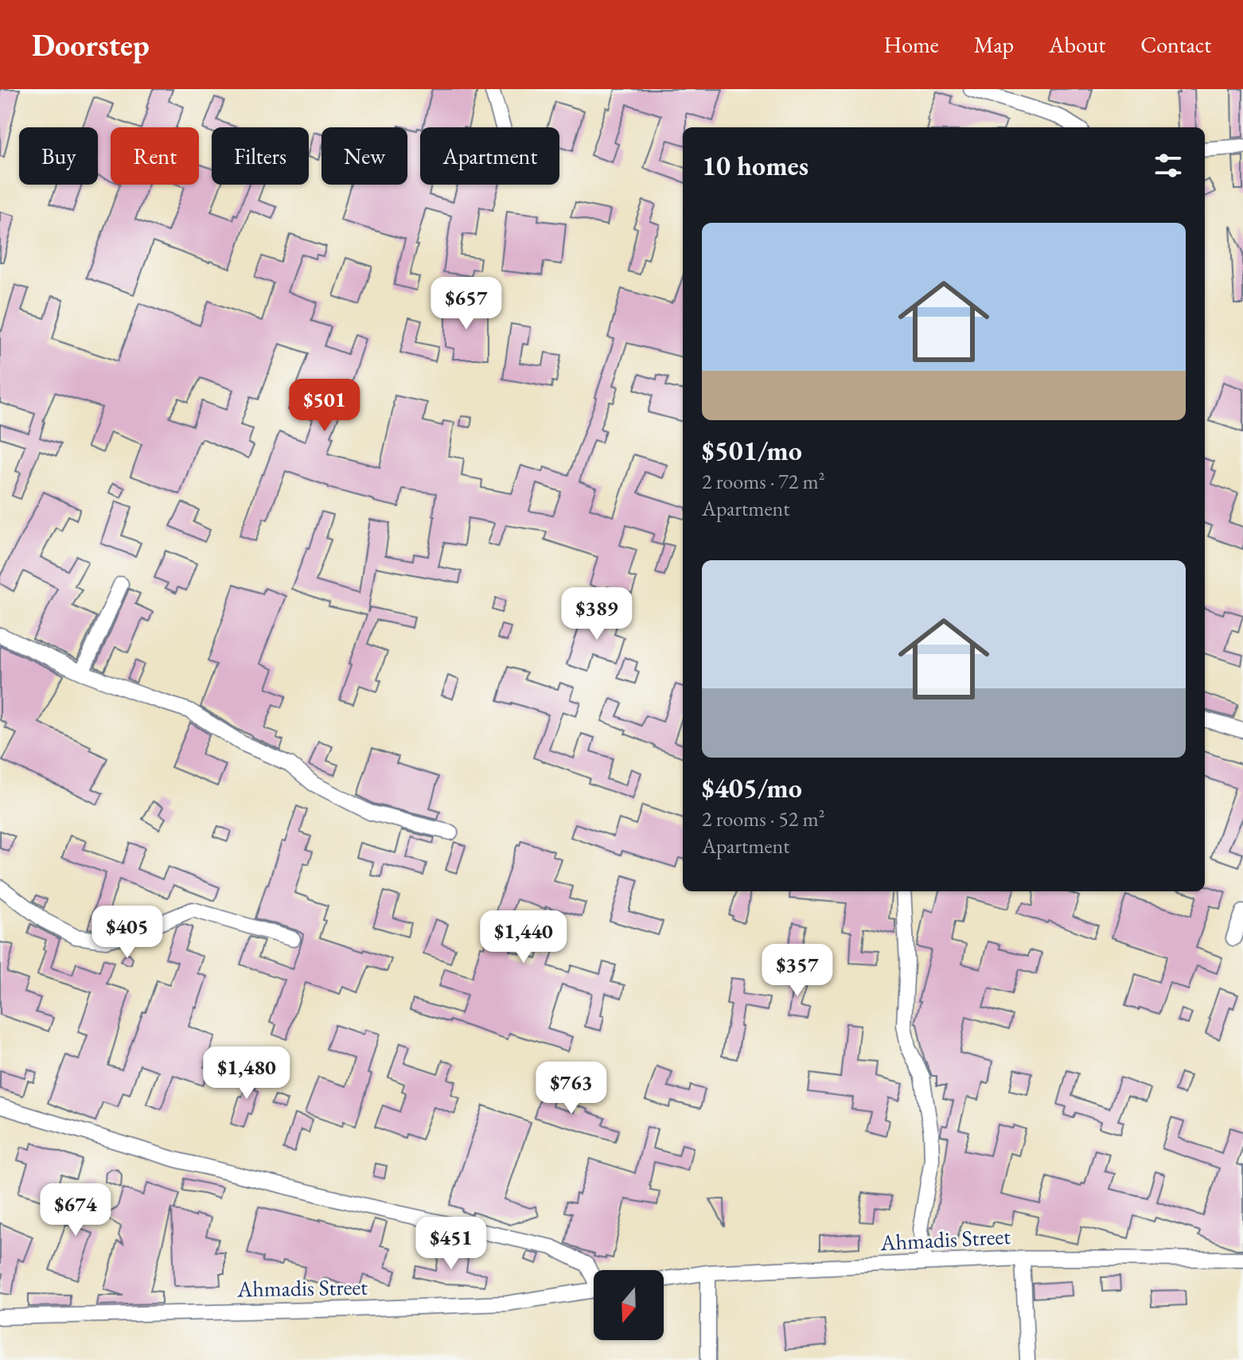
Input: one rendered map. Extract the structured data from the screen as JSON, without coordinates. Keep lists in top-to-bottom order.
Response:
{
  "streets": {
    "street": ["Ahmadis Street"]
  },
  "north": "bottom",
  "page": {
    "header": "Doorstep",
    "nav": [
      "Home",
      "Map",
      "About",
      "Contact"
    ],
    "chip": [
      "Buy",
      "Rent",
      "Filters",
      "New",
      "Apartment"
    ],
    "heading": "10 homes",
    "list": [
      {
        "name": "$501/mo",
        "note": "2 rooms · 72 m² · Apartment"
      },
      {
        "name": "$405/mo",
        "note": "2 rooms · 52 m² · Apartment"
      }
    ],
    "price": [
      "$657",
      "$501",
      "$389",
      "$405",
      "$1,440",
      "$357",
      "$1,480",
      "$763",
      "$674",
      "$451"
    ]
  }
}
